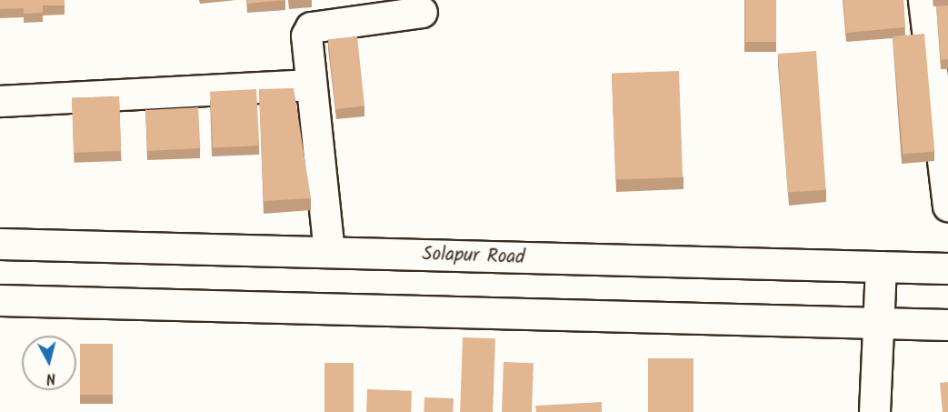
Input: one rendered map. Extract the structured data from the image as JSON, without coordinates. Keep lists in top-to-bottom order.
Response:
{
  "streets": {
    "main road": ["Solapur Road"]
  },
  "north": "bottom"
}
